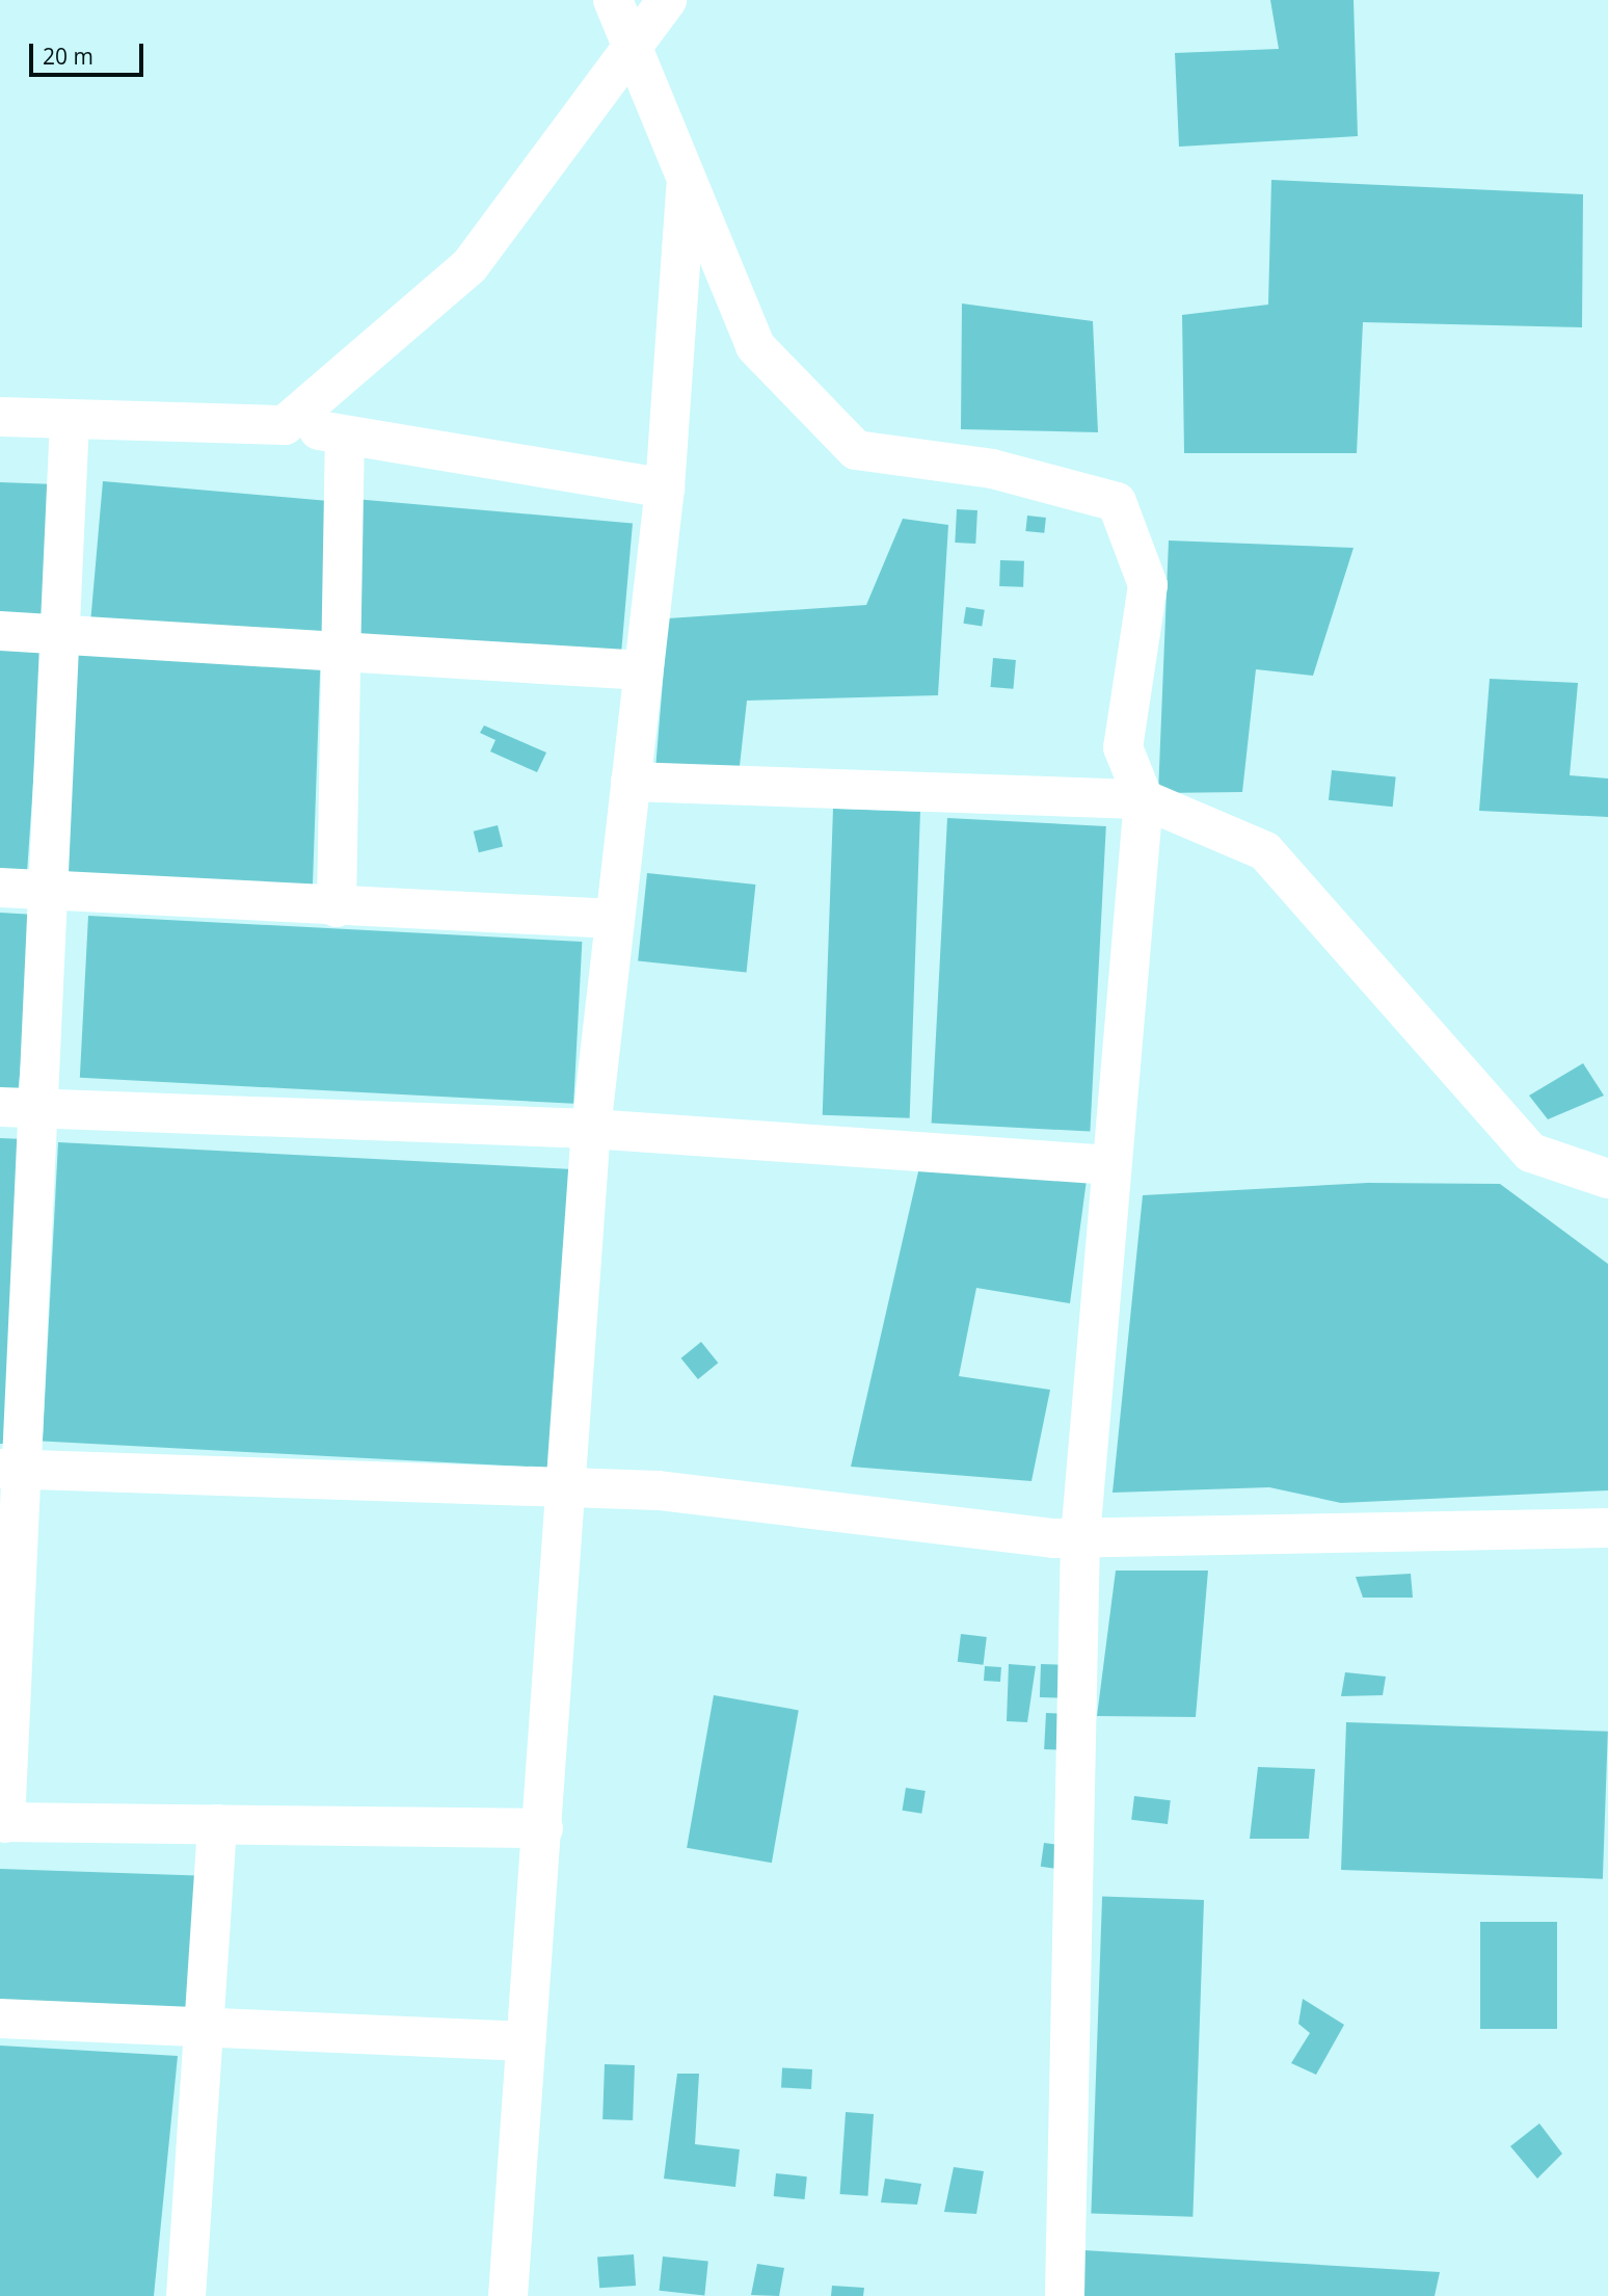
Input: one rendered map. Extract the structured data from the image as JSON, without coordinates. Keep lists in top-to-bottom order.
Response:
{
  "scale_bar": "20 m"
}
